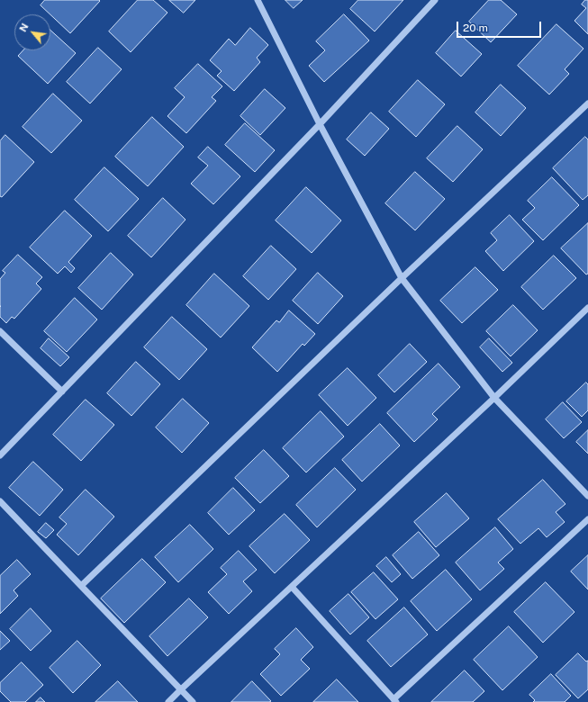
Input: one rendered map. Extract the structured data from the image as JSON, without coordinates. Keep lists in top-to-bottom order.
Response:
{
  "scale_bar": "20 m",
  "north": "top left"
}
